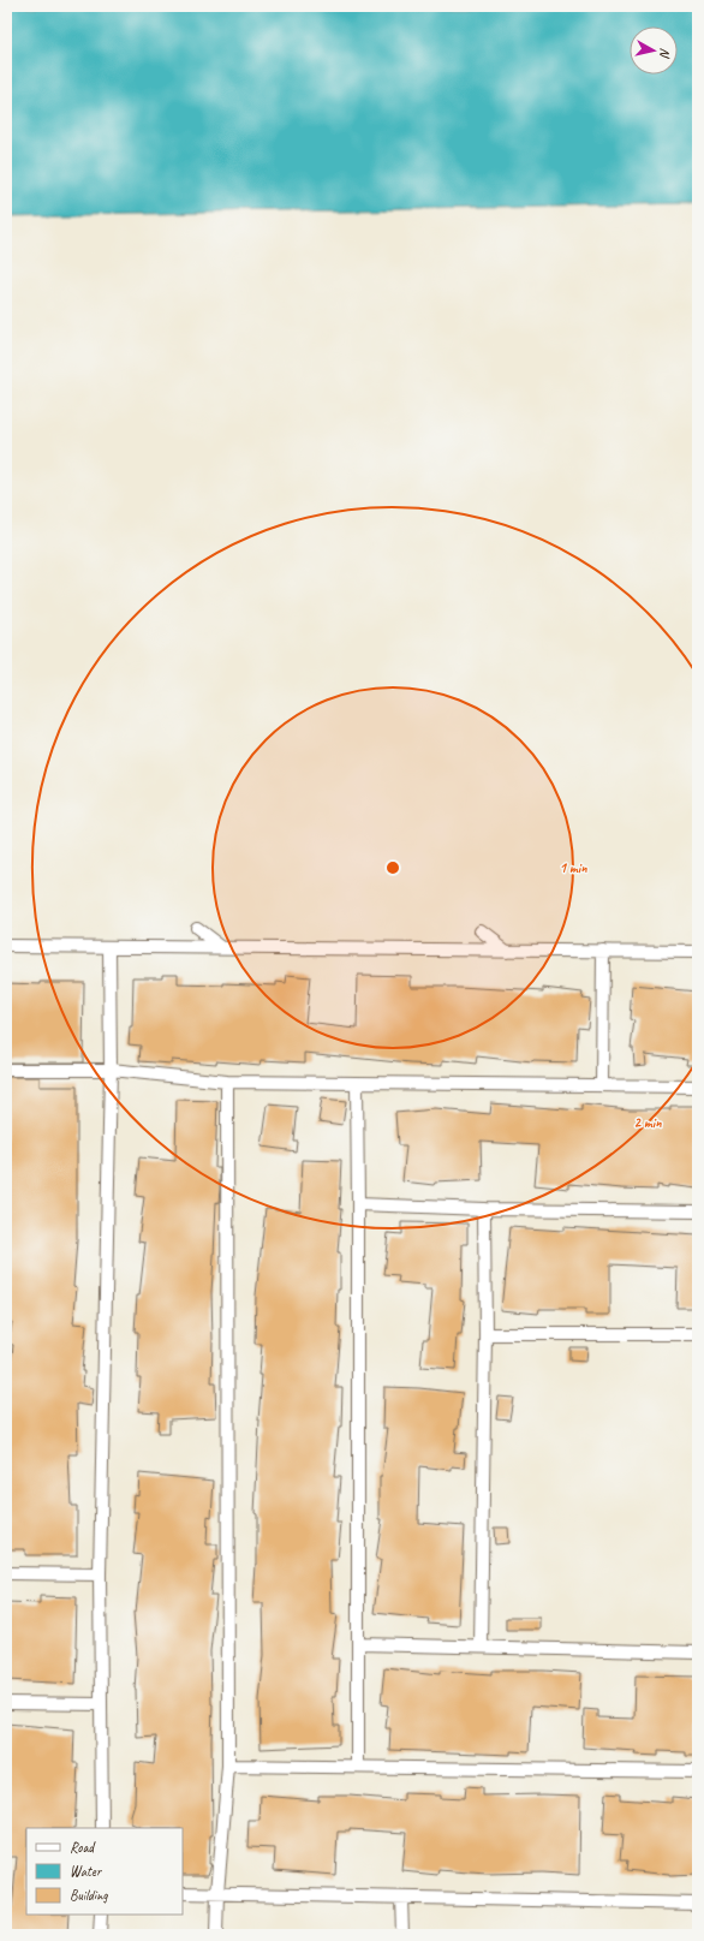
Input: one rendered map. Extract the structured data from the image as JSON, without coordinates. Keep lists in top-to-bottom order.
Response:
{
  "legend": ["Road", "Water", "Building"],
  "north": "right",
  "rings": ["1 min", "2 min"]
}
